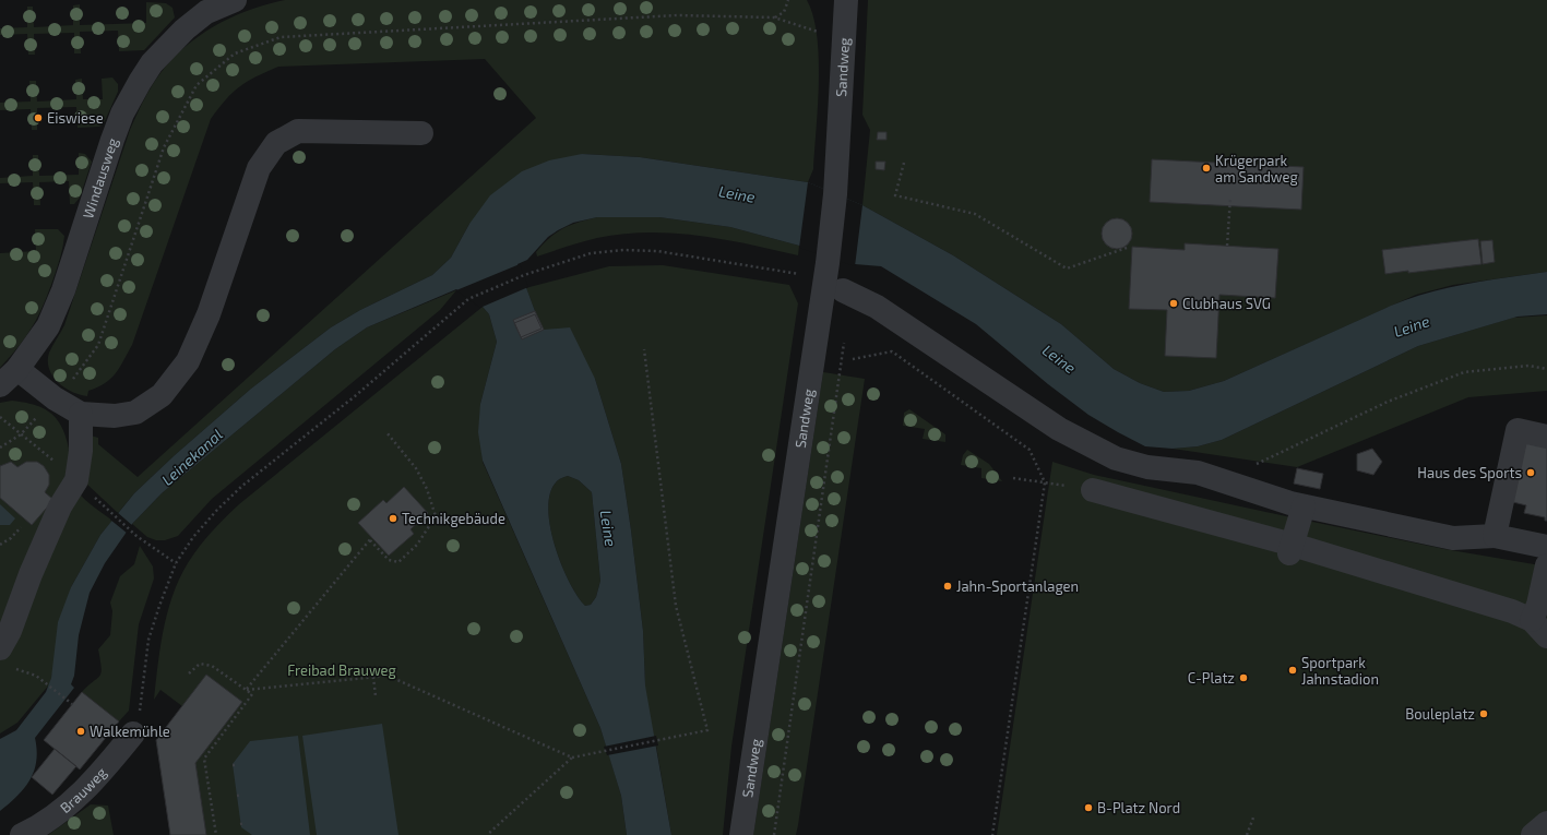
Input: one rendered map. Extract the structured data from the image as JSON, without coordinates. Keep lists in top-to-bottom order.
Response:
{
  "streets": {
    "street": ["Sandweg", "Windausweg", "Brauweg"]
  },
  "water": ["Leine", "Leinekanal"],
  "parks": ["Freibad Brauweg"],
  "places": [
    "Eiswiese",
    "Krügerpark am Sandweg",
    "Clubhaus SVG",
    "Haus des Sports",
    "Technikgebäude",
    "Jahn-Sportanlagen",
    "Sportpark Jahnstadion",
    "C-Platz",
    "Bouleplatz",
    "Walkemühle",
    "B-Platz Nord"
  ]
}
